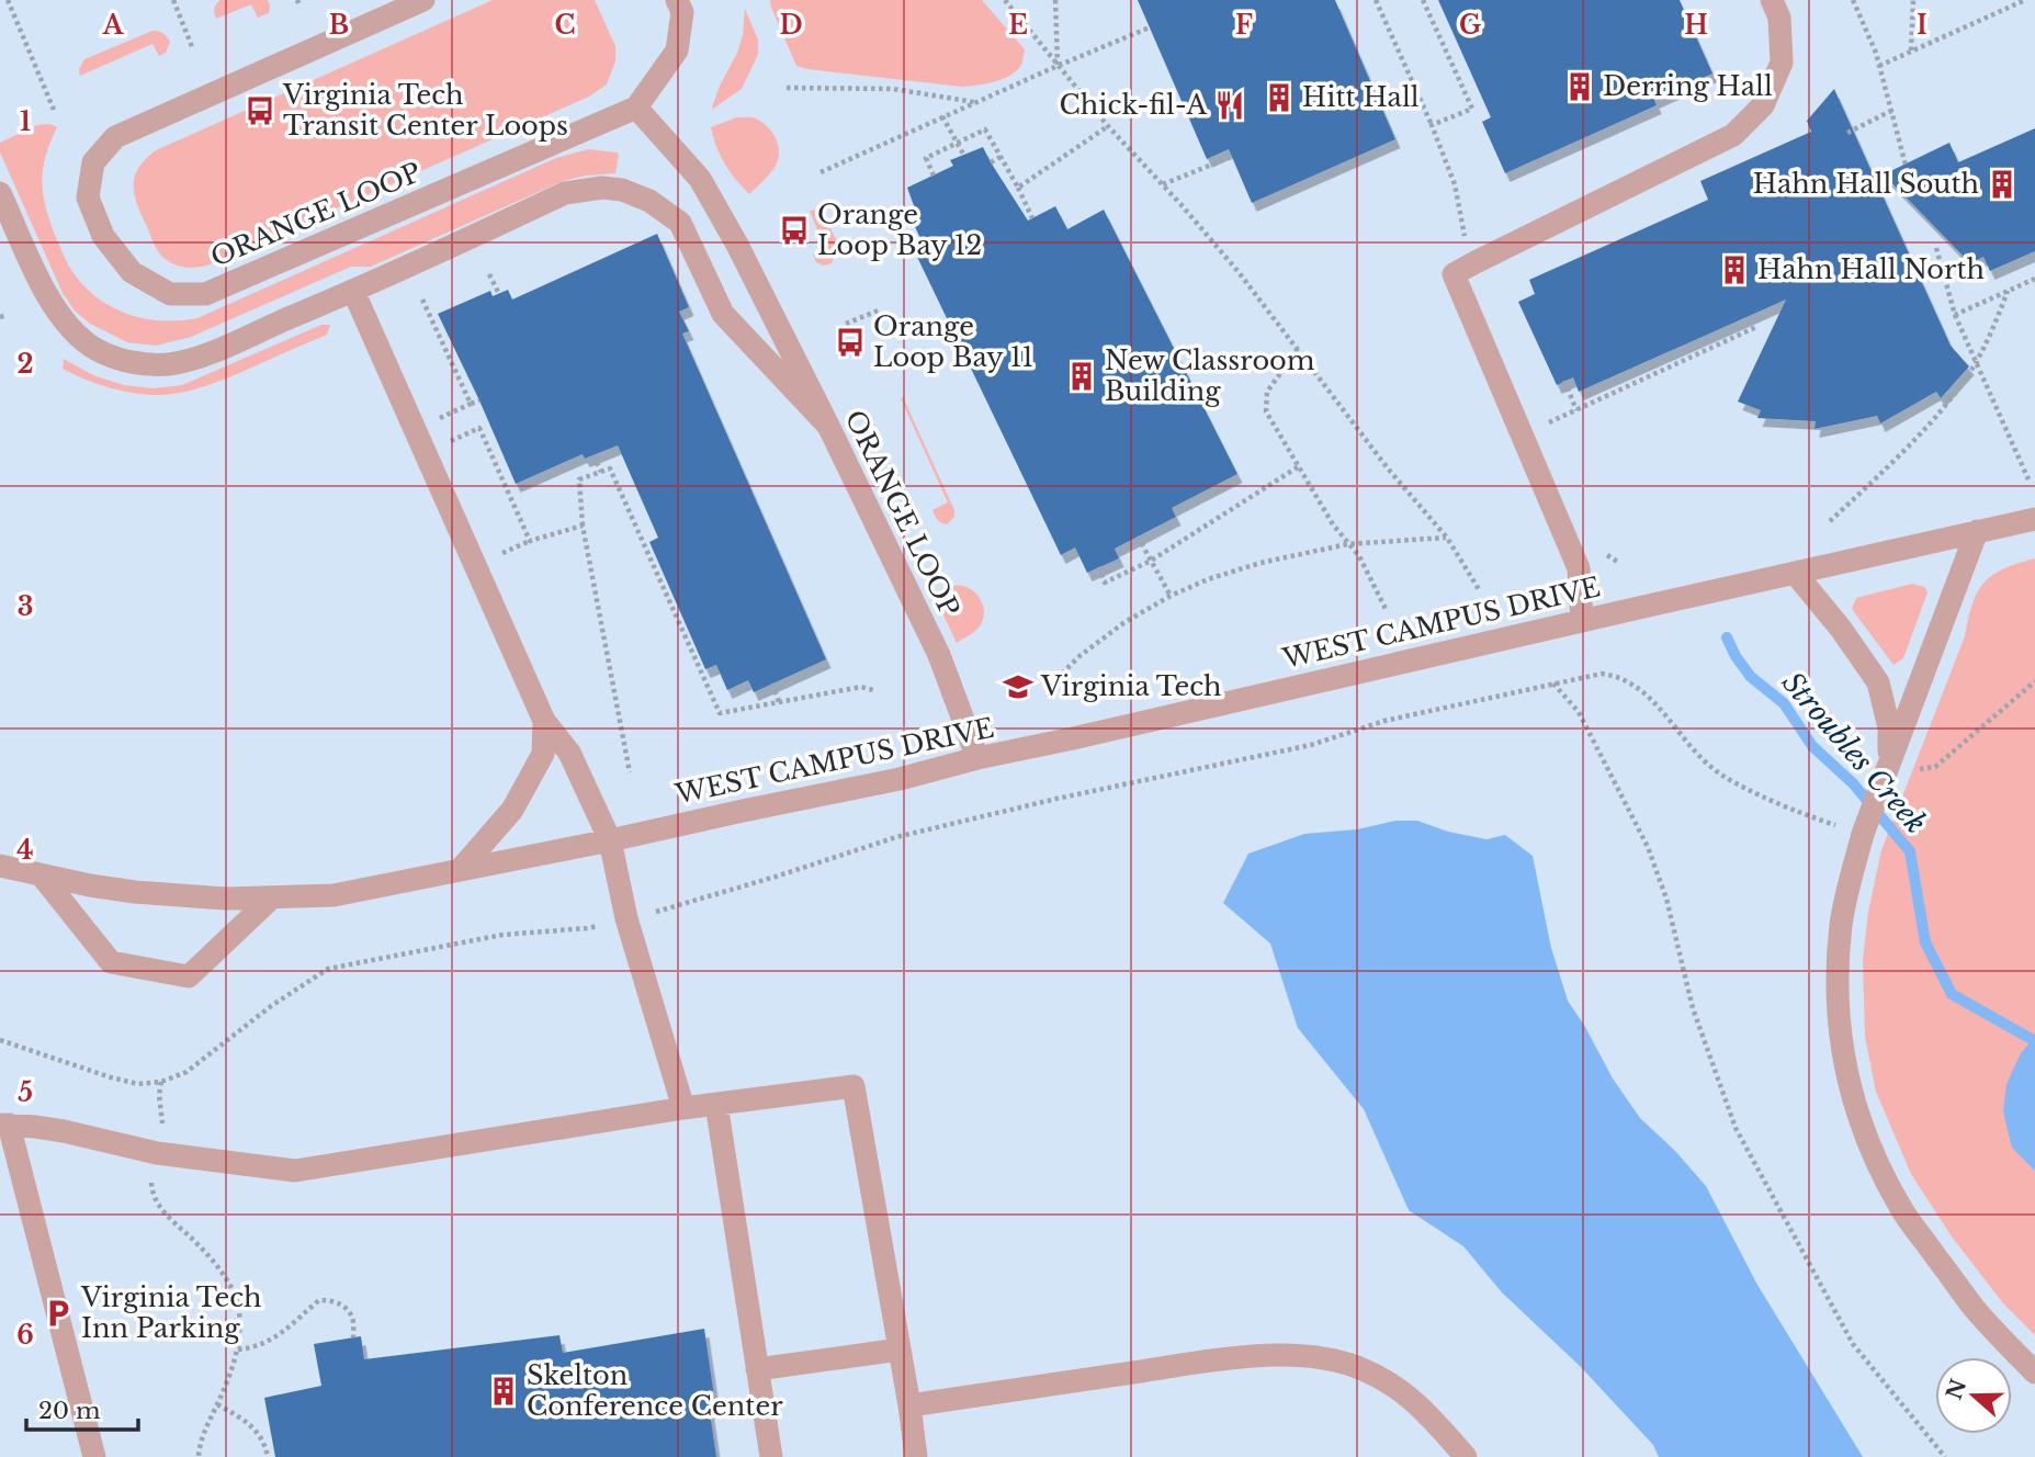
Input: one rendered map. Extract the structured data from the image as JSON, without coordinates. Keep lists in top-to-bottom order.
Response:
{
  "streets": {
    "street": ["ORANGE LOOP", "WEST CAMPUS DRIVE"]
  },
  "crossings": [
    ["ORANGE LOOP", "WEST CAMPUS DRIVE"]
  ],
  "water": ["Stroubles Creek"],
  "places": {
    "building": [
      "Derring Hall",
      "Hitt Hall",
      "Hahn Hall South",
      "Hahn Hall North",
      "New Classroom Building",
      "Skelton Conference Center"
    ],
    "restaurant": ["Chick-fil-A"],
    "bus stop": ["Virginia Tech Transit Center Loops", "Orange Loop Bay 12", "Orange Loop Bay 11"],
    "school or university": ["Virginia Tech"],
    "parking": ["Virginia Tech Inn Parking"]
  },
  "scale_bar": "20 m",
  "north": "left",
  "grid": {
    "columns": [
      "A",
      "B",
      "C",
      "D",
      "E",
      "F",
      "G",
      "H",
      "I"
    ],
    "rows": [
      "1",
      "2",
      "3",
      "4",
      "5",
      "6"
    ]
  }
}
